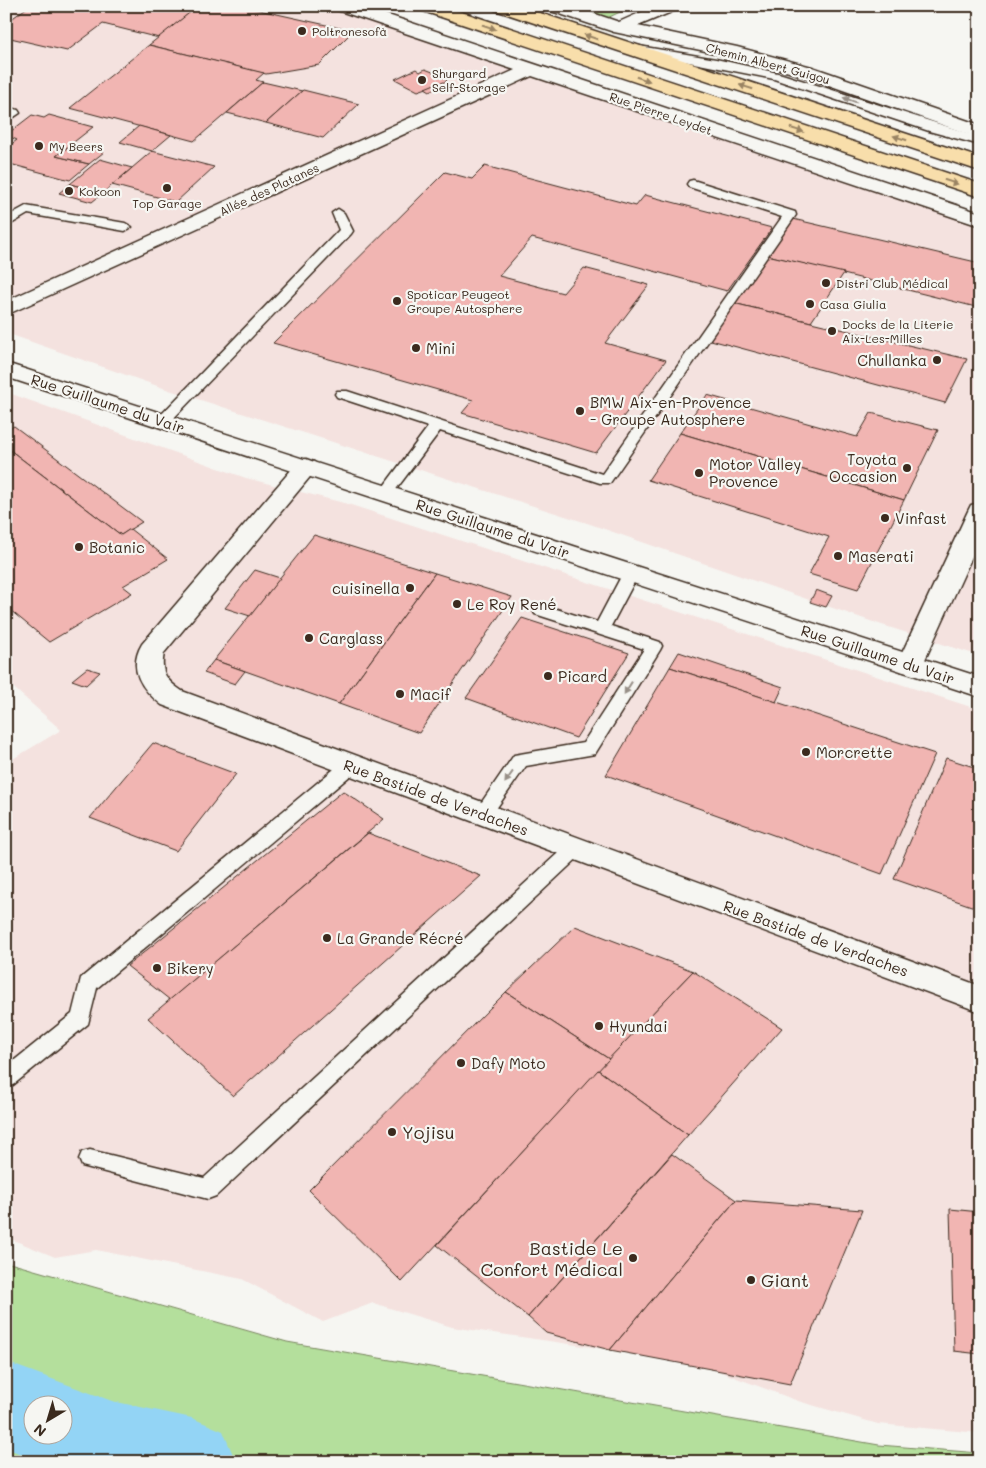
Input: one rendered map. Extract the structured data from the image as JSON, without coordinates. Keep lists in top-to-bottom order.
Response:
{
  "streets": {
    "street": [
      "Chemin Albert Guigou",
      "Rue Pierre Leydet",
      "Allée des Platanes",
      "Rue Guillaume du Vair",
      "Rue Bastide de Verdaches"
    ]
  },
  "crossings": [
    ["Rue Pierre Leydet", "Allée des Platanes"],
    ["Rue Guillaume du Vair", "Rue Bastide de Verdaches"]
  ],
  "places": [
    "Poltronesofà",
    "Shurgard Self-Storage",
    "My Beers",
    "Top Garage",
    "Kokoon",
    "Distri Club Médical",
    "Spoticar Peugeot Groupe Autosphere",
    "Casa Giulia",
    "Docks de la Literie Aix-Les-Milles",
    "Mini",
    "Chullanka",
    "BMW Aix-en-Provence - Groupe Autosphere",
    "Toyota Occasion",
    "Motor Valley Provence",
    "Vinfast",
    "Botanic",
    "Maserati",
    "cuisinella",
    "Le Roy René",
    "Carglass",
    "Picard",
    "Macif",
    "Morcrette",
    "La Grande Récré",
    "Bikery",
    "Hyundai",
    "Dafy Moto",
    "Yojisu",
    "Bastide Le Confort Médical",
    "Giant"
  ],
  "north": "bottom left"
}
